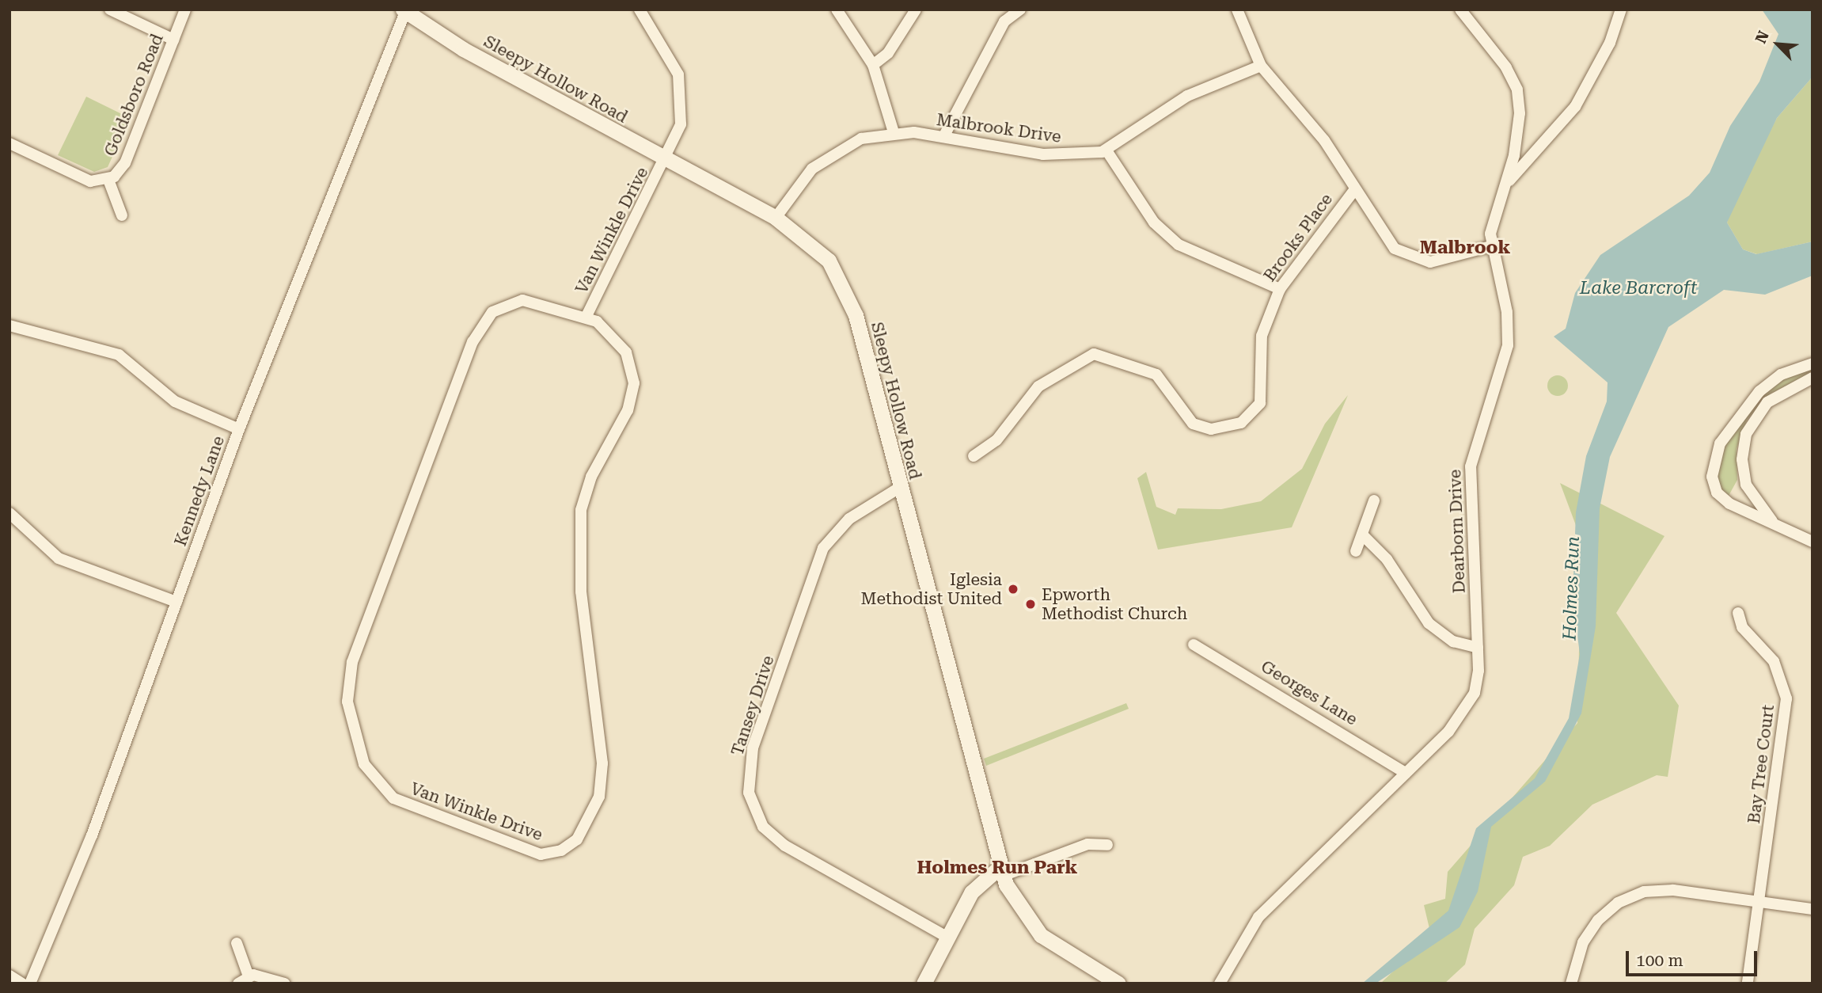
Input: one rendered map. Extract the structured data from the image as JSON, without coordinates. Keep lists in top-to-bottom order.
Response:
{
  "streets": {
    "main road": ["Sleepy Hollow Road"],
    "street": [
      "Goldsboro Road",
      "Malbrook Drive",
      "Van Winkle Drive",
      "Brooks Place",
      "Kennedy Lane",
      "Dearborn Drive",
      "Georges Lane",
      "Tansey Drive",
      "Bay Tree Court"
    ]
  },
  "crossings": [
    ["Sleepy Hollow Road", "Malbrook Drive"],
    ["Sleepy Hollow Road", "Van Winkle Drive"],
    ["Sleepy Hollow Road", "Kennedy Lane"],
    ["Sleepy Hollow Road", "Tansey Drive"],
    ["Dearborn Drive", "Georges Lane"]
  ],
  "districts": ["Malbrook", "Holmes Run Park"],
  "water": ["Lake Barcroft", "Holmes Run"],
  "places": ["Iglesia Methodist United", "Epworth Methodist Church"],
  "scale_bar": "100 m",
  "north": "top left"
}
